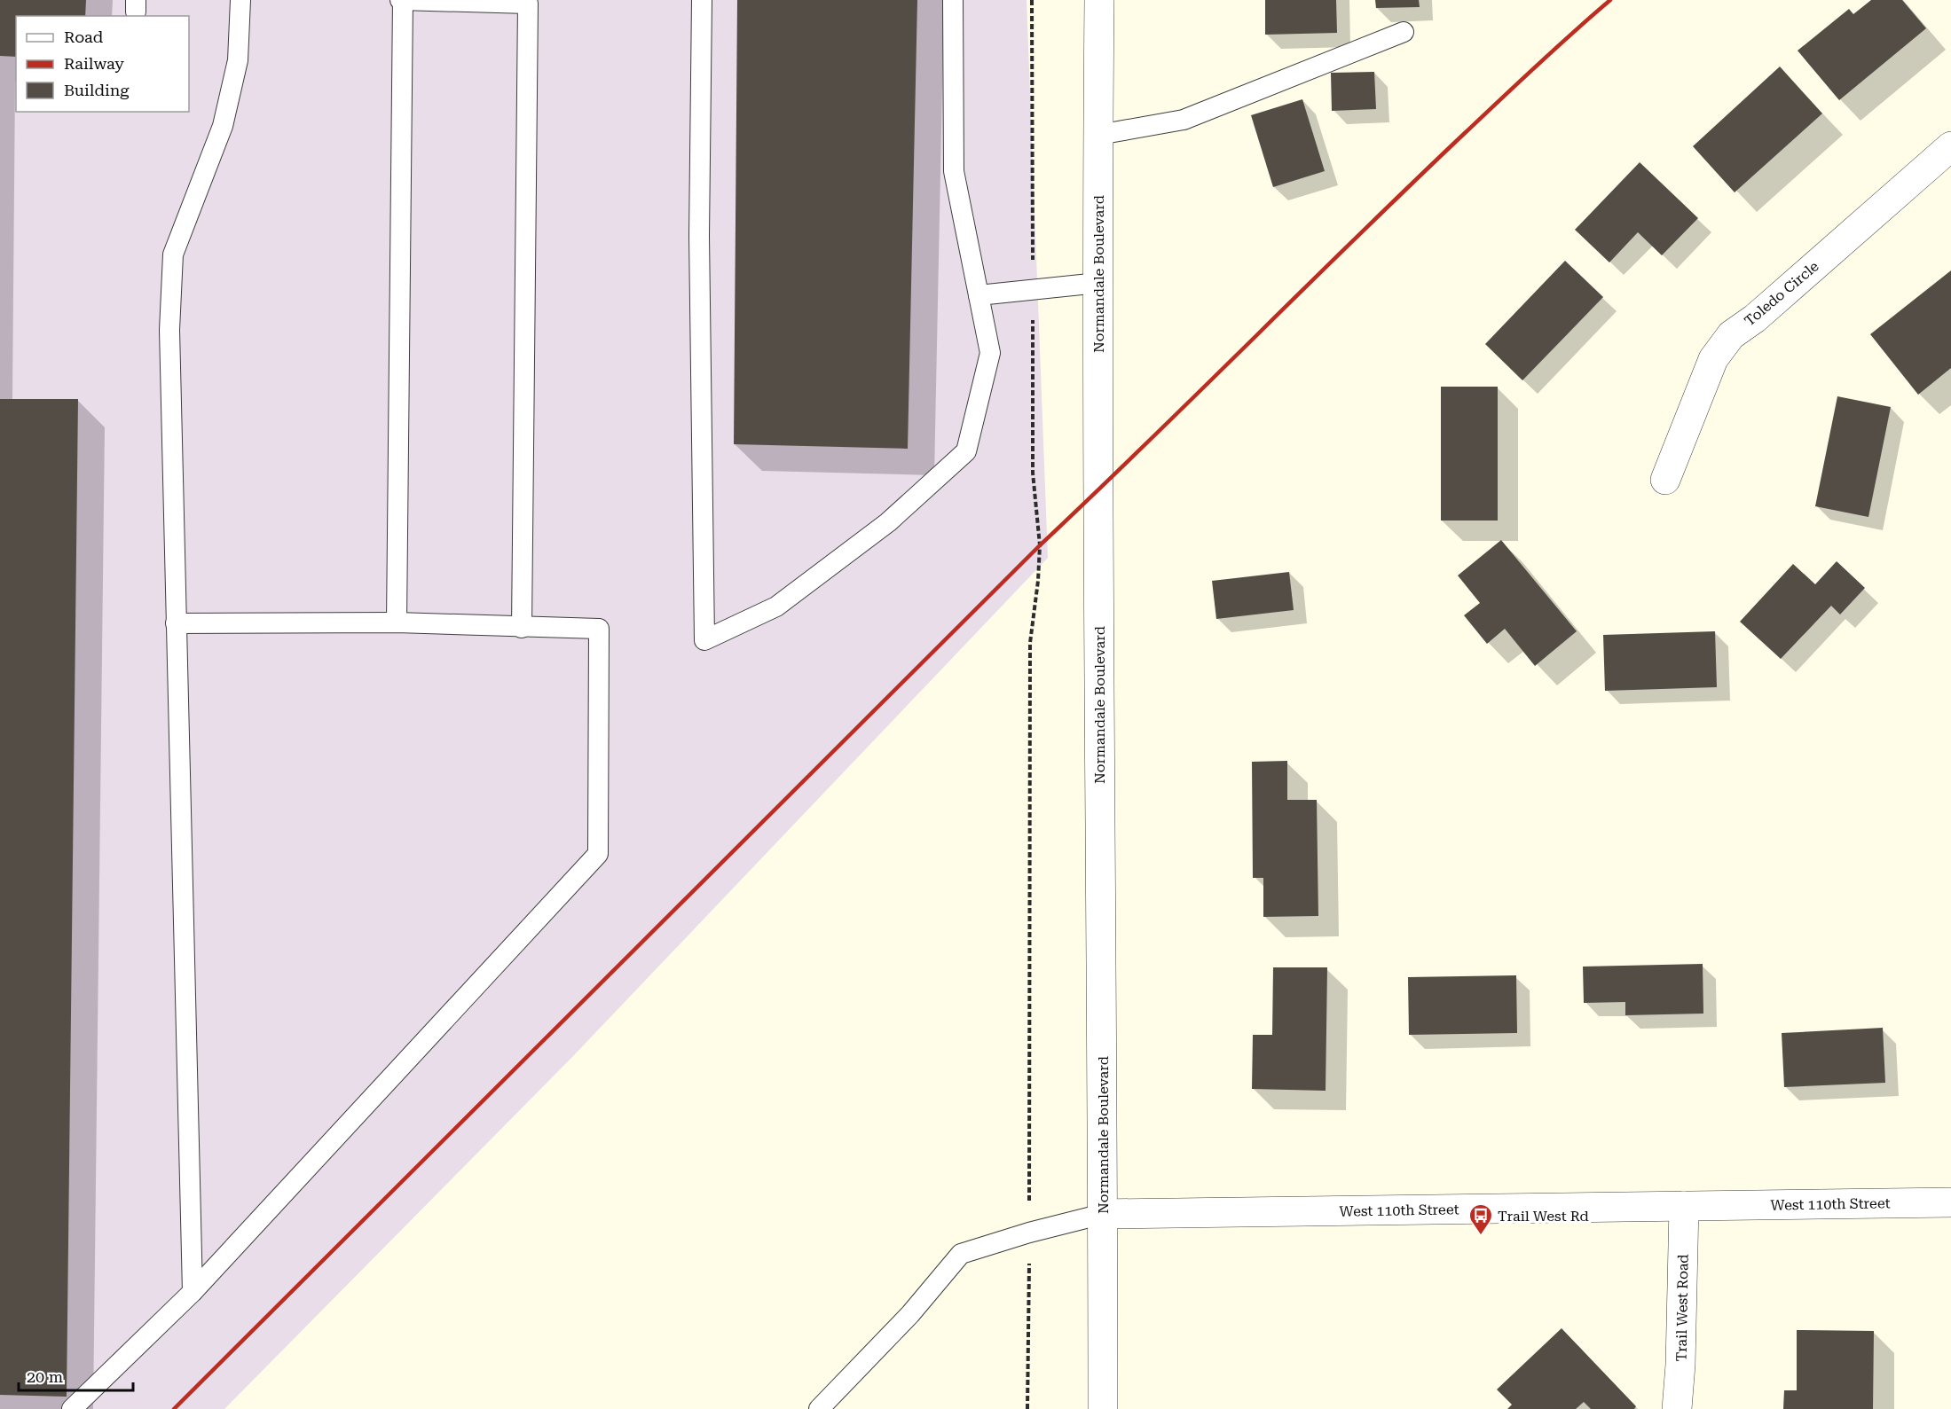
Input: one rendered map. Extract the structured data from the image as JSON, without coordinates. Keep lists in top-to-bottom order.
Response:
{
  "streets": {
    "street": [
      "Normandale Boulevard",
      "Toledo Circle",
      "West 110th Street",
      "Trail West Road"
    ]
  },
  "crossings": [
    ["Normandale Boulevard", "West 110th Street"],
    ["West 110th Street", "Trail West Road"]
  ],
  "places": {
    "bus stop": ["Trail West Rd"]
  },
  "legend": ["Road", "Railway", "Building"],
  "scale_bar": "20 m"
}
